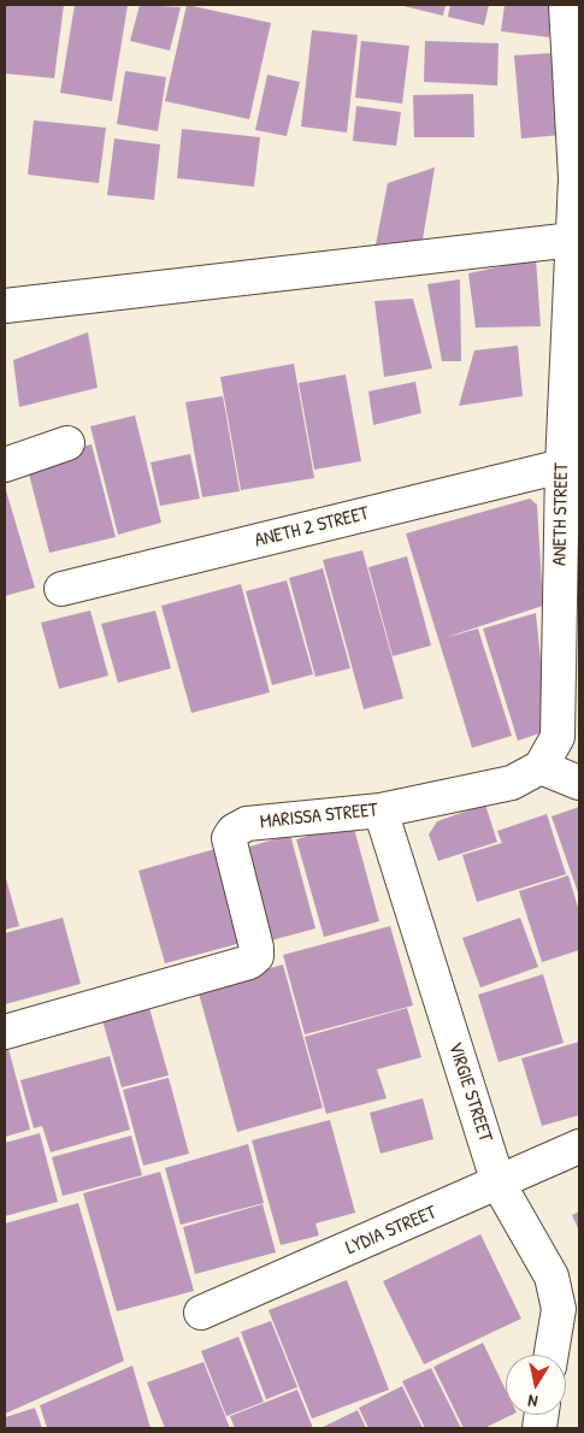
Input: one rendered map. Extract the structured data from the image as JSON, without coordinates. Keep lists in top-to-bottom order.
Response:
{
  "streets": {
    "street": [
      "ANETH STREET",
      "ANETH 2 STREET",
      "MARISSA STREET",
      "VIRGIE STREET",
      "LYDIA STREET"
    ]
  },
  "crossings": [
    ["ANETH STREET", "ANETH 2 STREET"],
    ["ANETH STREET", "MARISSA STREET"],
    ["MARISSA STREET", "VIRGIE STREET"],
    ["VIRGIE STREET", "LYDIA STREET"]
  ],
  "north": "bottom"
}
